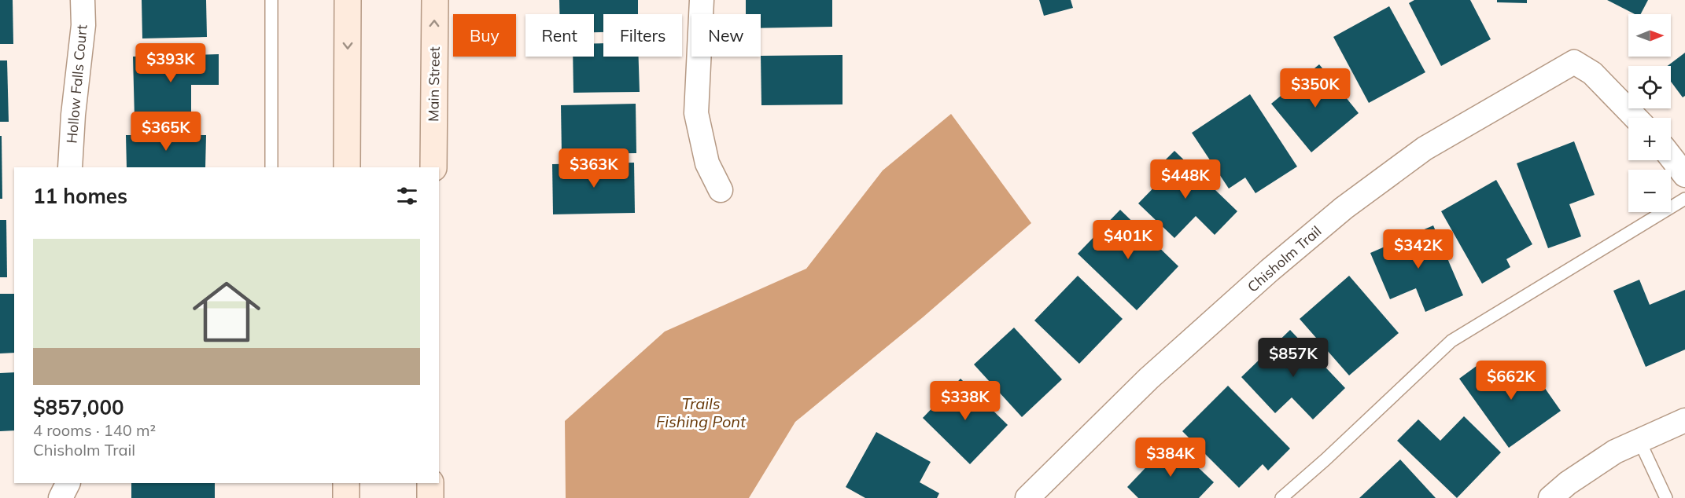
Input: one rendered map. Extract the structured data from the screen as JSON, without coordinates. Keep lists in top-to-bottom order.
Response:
{
  "streets": {
    "main road": ["Main Street"],
    "street": ["Hollow Falls Court", "Chisholm Trail"]
  },
  "water": ["Trails Fishing Pont"],
  "north": "right",
  "page": {
    "map_buttons": ["+", "−"],
    "chip": [
      "Buy",
      "Rent",
      "Filters",
      "New"
    ],
    "price": [
      "$393K",
      "$350K",
      "$365K",
      "$363K",
      "$448K",
      "$401K",
      "$342K",
      "$857K",
      "$662K",
      "$338K",
      "$384K"
    ],
    "heading": "11 homes",
    "list": [
      {
        "name": "$857,000",
        "note": "4 rooms · 140 m² · Chisholm Trail"
      }
    ]
  }
}
